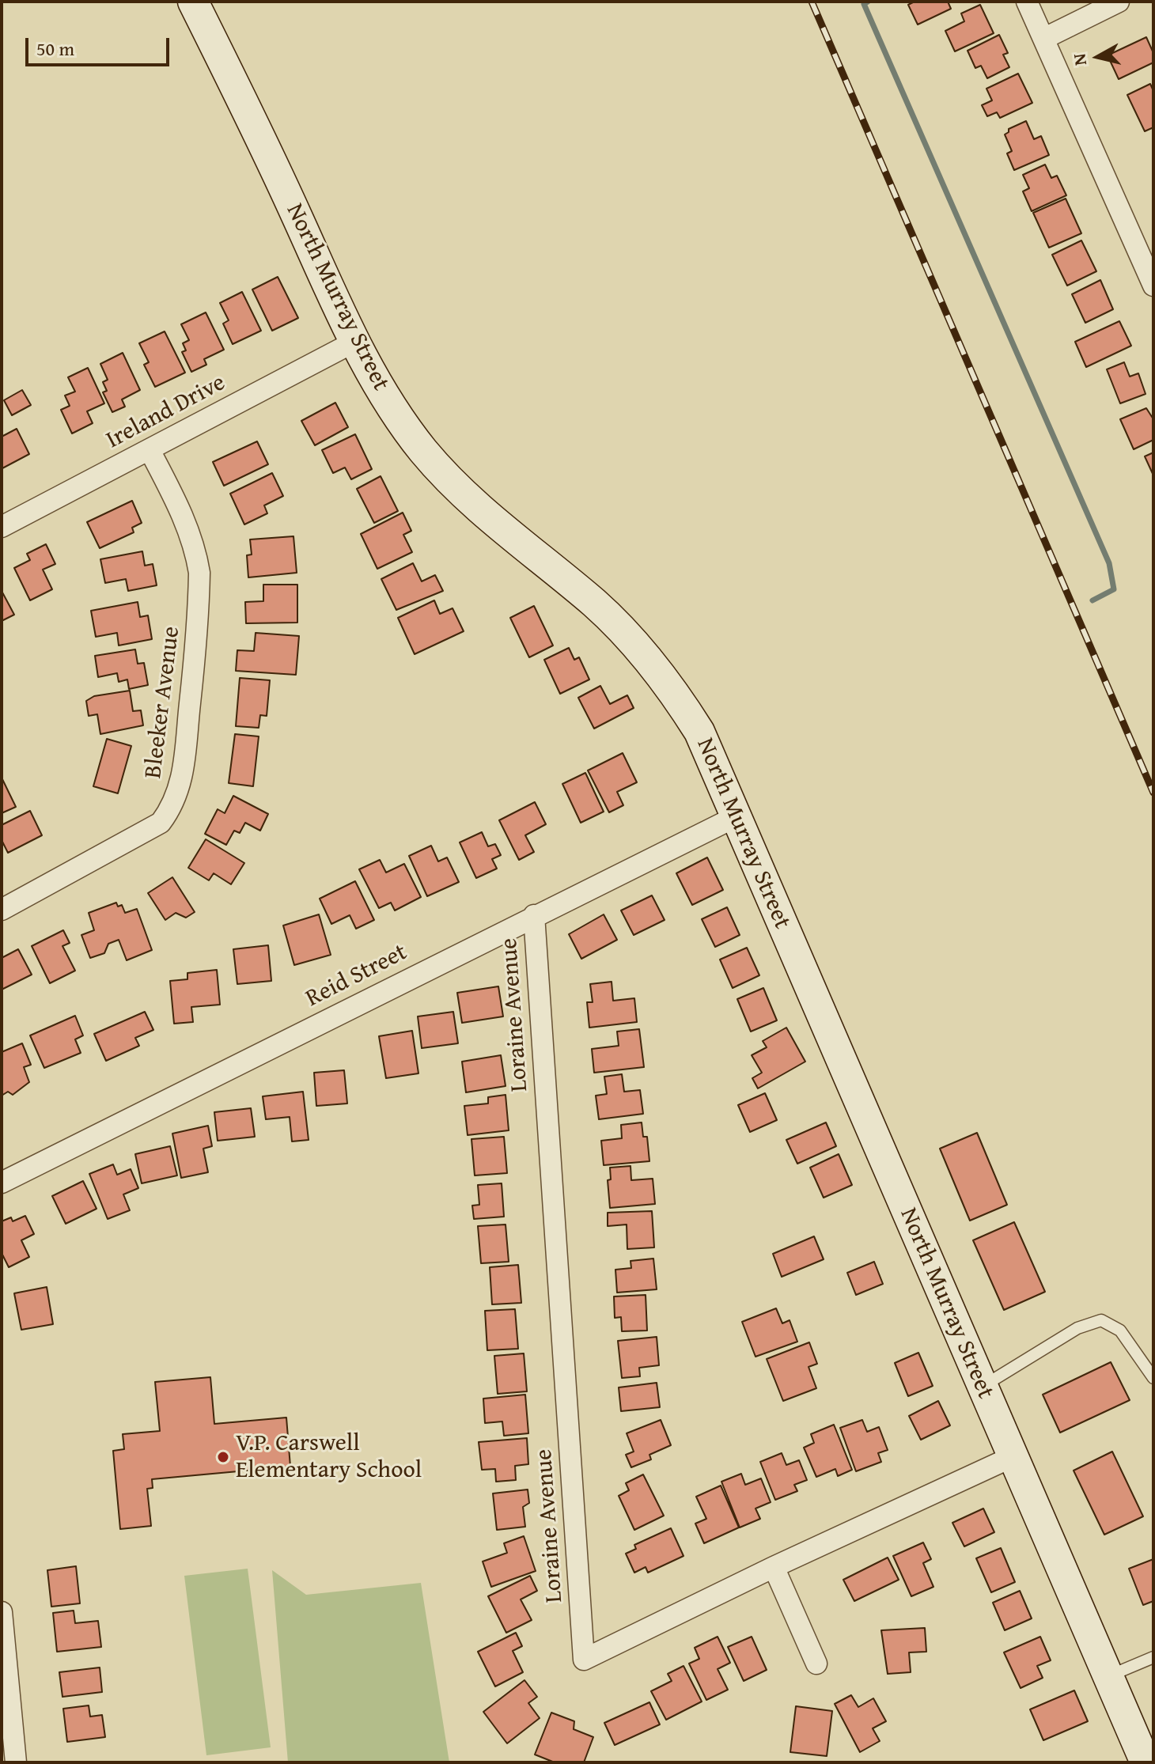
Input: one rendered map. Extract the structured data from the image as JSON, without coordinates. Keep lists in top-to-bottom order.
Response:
{
  "streets": {
    "street": [
      "North Murray Street",
      "Ireland Drive",
      "Bleeker Avenue",
      "Reid Street",
      "Loraine Avenue"
    ]
  },
  "crossings": [
    ["North Murray Street", "Ireland Drive"],
    ["North Murray Street", "Reid Street"],
    ["North Murray Street", "Loraine Avenue"],
    ["Ireland Drive", "Bleeker Avenue"],
    ["Reid Street", "Loraine Avenue"]
  ],
  "places": ["V.P. Carswell Elementary School"],
  "scale_bar": "50 m",
  "north": "left"
}
